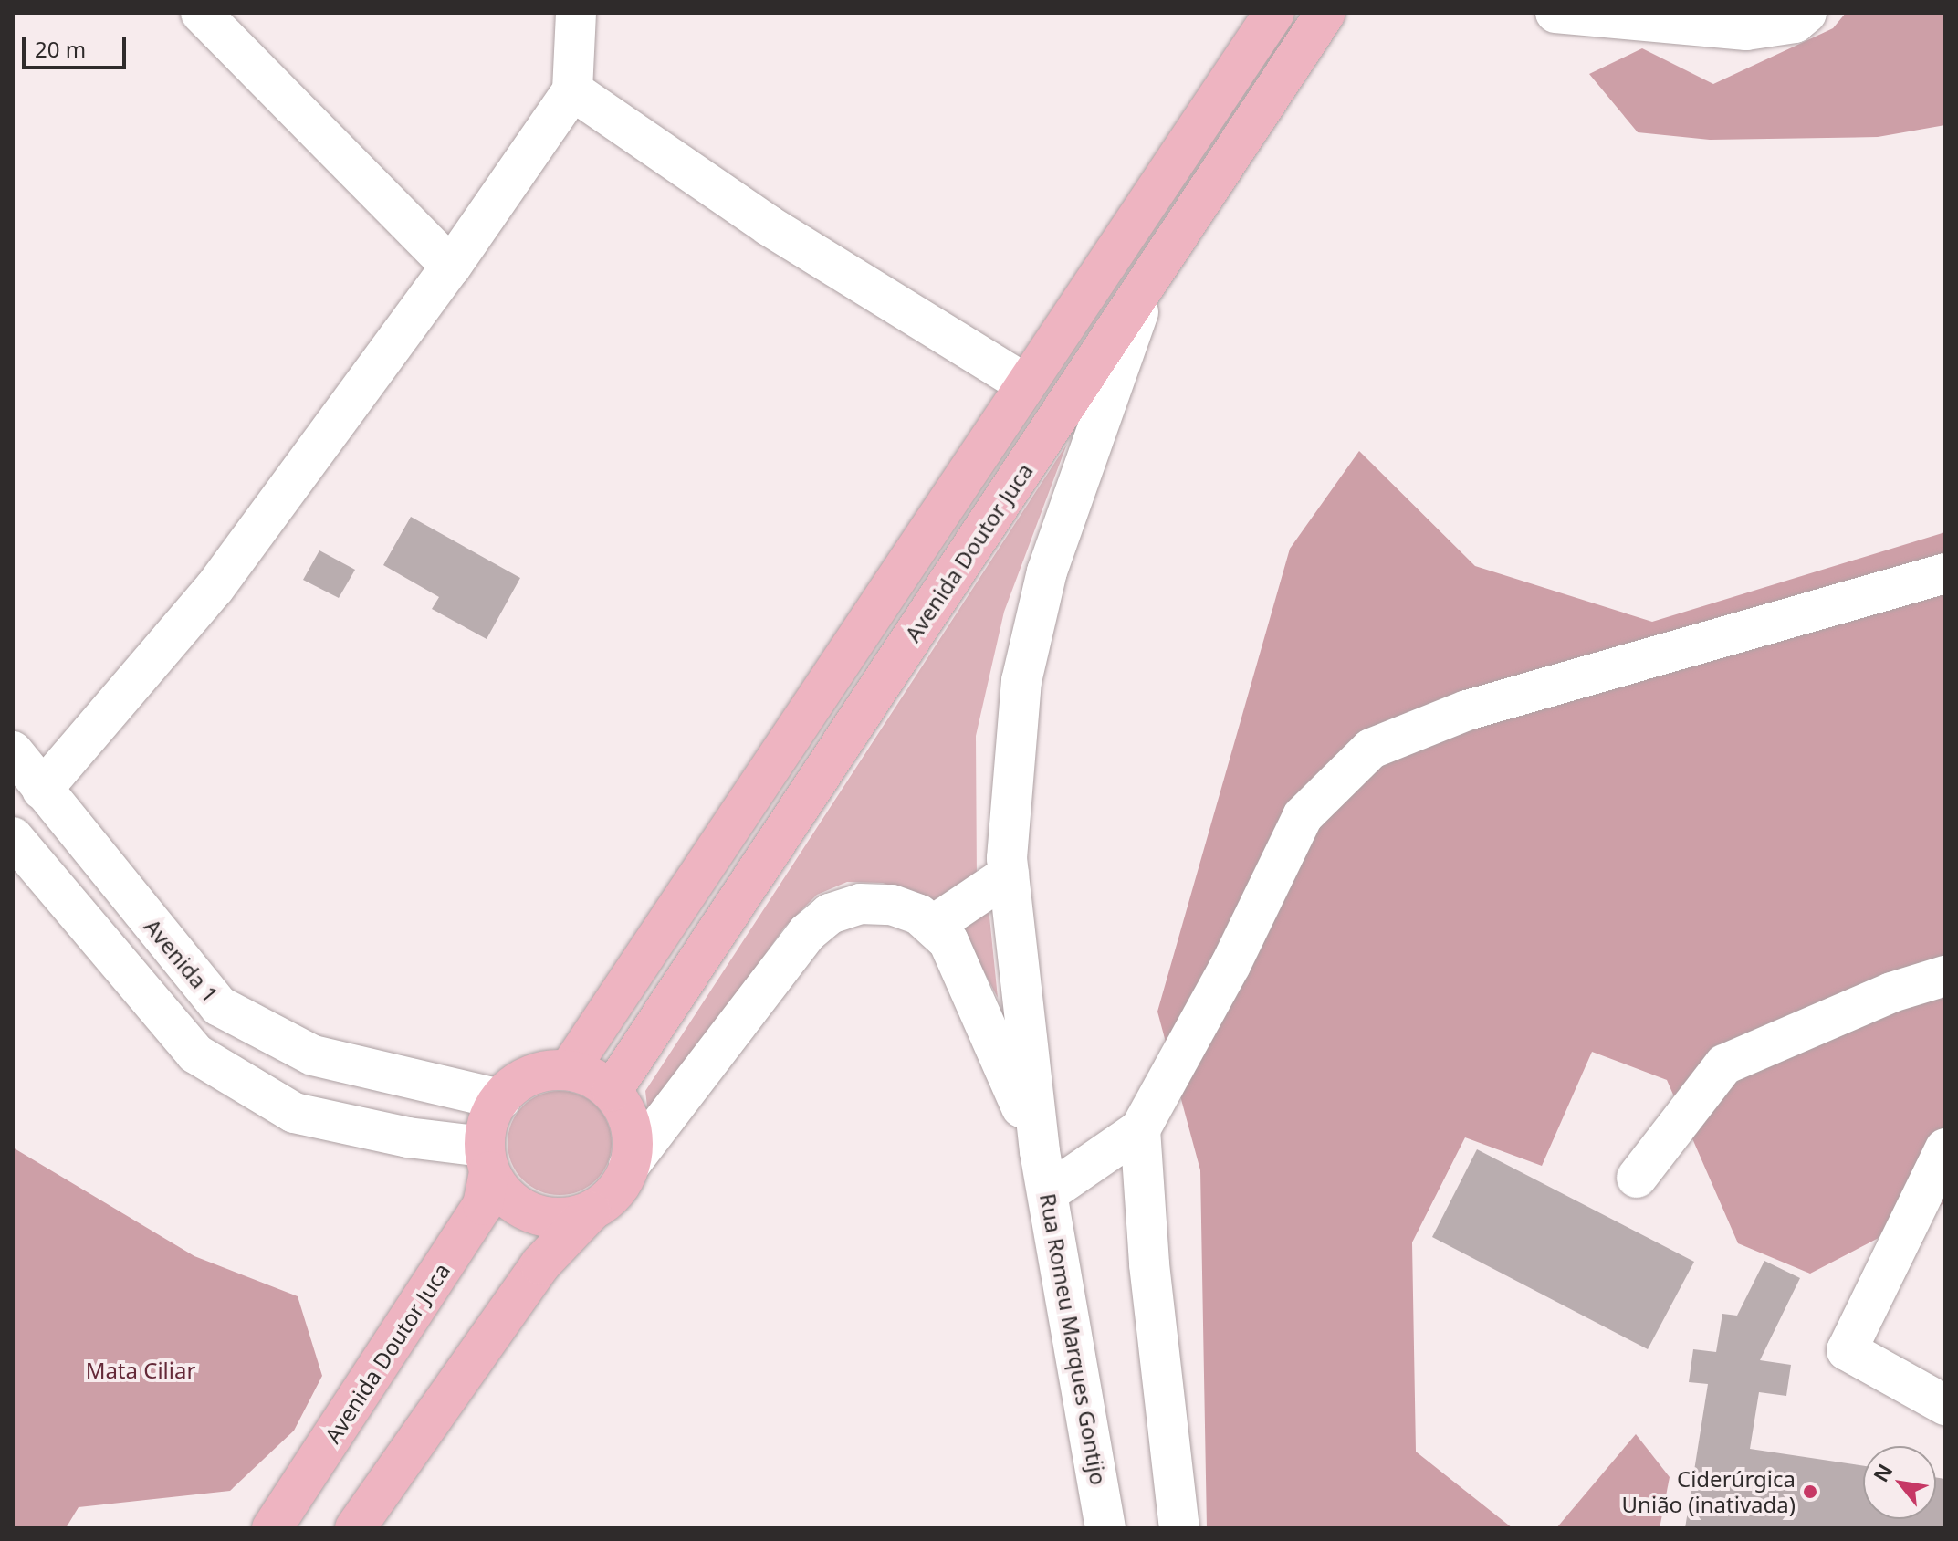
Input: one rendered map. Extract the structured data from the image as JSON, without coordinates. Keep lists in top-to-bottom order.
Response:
{
  "streets": {
    "main road": ["Avenida Doutor Juca"],
    "street": ["Avenida 1", "Rua Romeu Marques Gontijo"]
  },
  "crossings": [
    ["Avenida Doutor Juca", "Avenida 1"]
  ],
  "parks": ["Mata Ciliar"],
  "places": ["Ciderúrgica União (inativada)"],
  "scale_bar": "20 m",
  "north": "top left"
}
